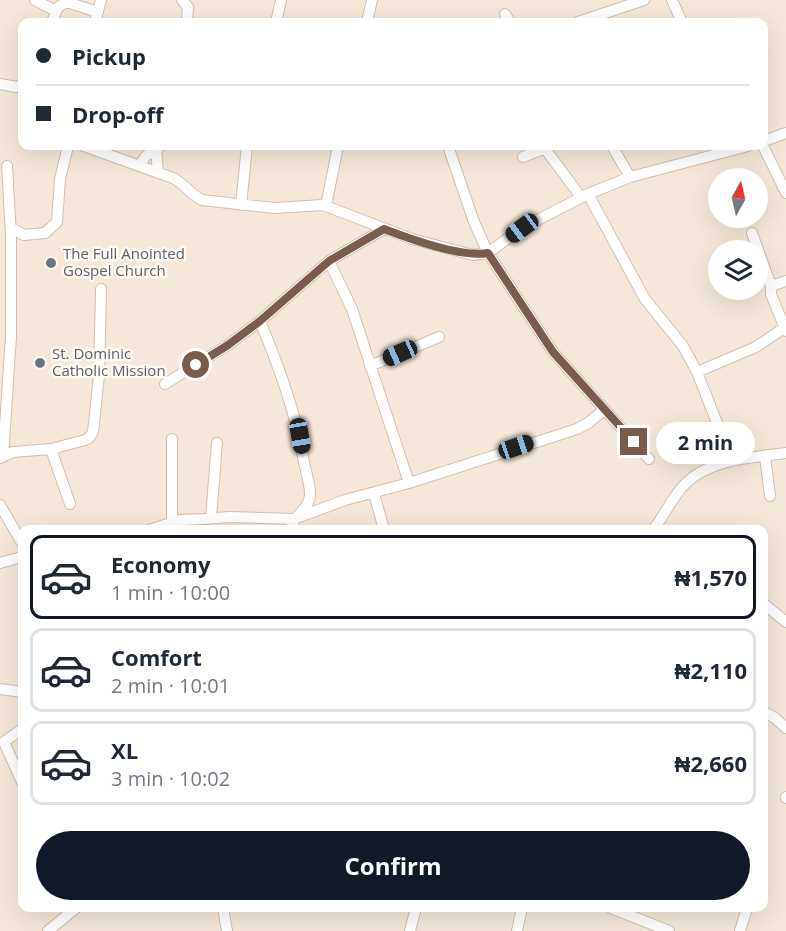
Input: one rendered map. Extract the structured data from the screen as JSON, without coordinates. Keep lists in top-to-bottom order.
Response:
{
  "places": ["The Full Anointed Gospel Church", "St. Dominic Catholic Mission"],
  "north": "top",
  "page": {
    "banner": ["Pickup", "Drop-off"],
    "bubble": "2 min",
    "list": [
      {
        "name": "Economy",
        "note": "1 min · 10:00",
        "value": "₦1,570"
      },
      {
        "name": "Comfort",
        "note": "2 min · 10:01",
        "value": "₦2,110"
      },
      {
        "name": "XL",
        "note": "3 min · 10:02",
        "value": "₦2,660"
      }
    ],
    "buttons": "Confirm"
  }
}
